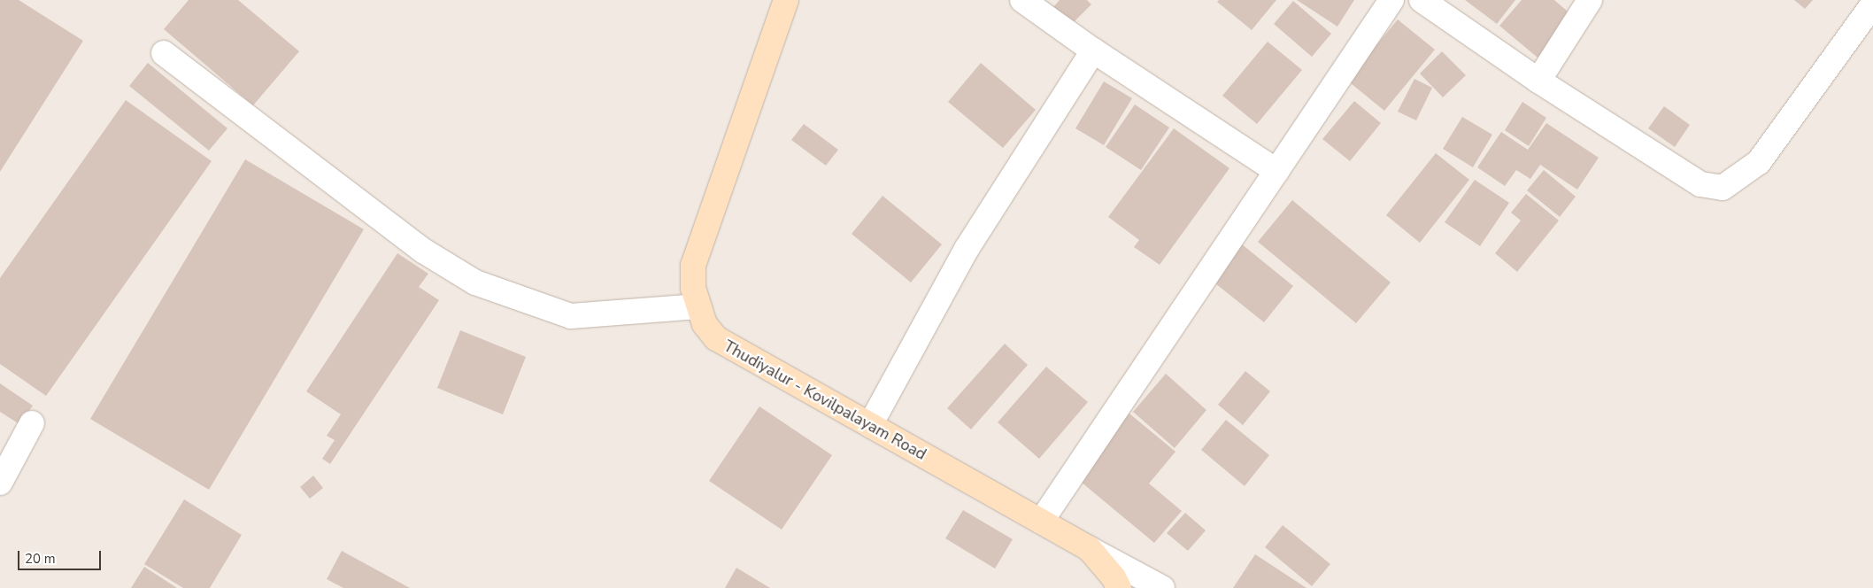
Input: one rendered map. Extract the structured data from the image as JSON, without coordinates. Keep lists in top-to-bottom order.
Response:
{
  "streets": {
    "main road": ["Thudiyalur - Kovilpalayam Road"]
  },
  "scale_bar": "20 m"
}
